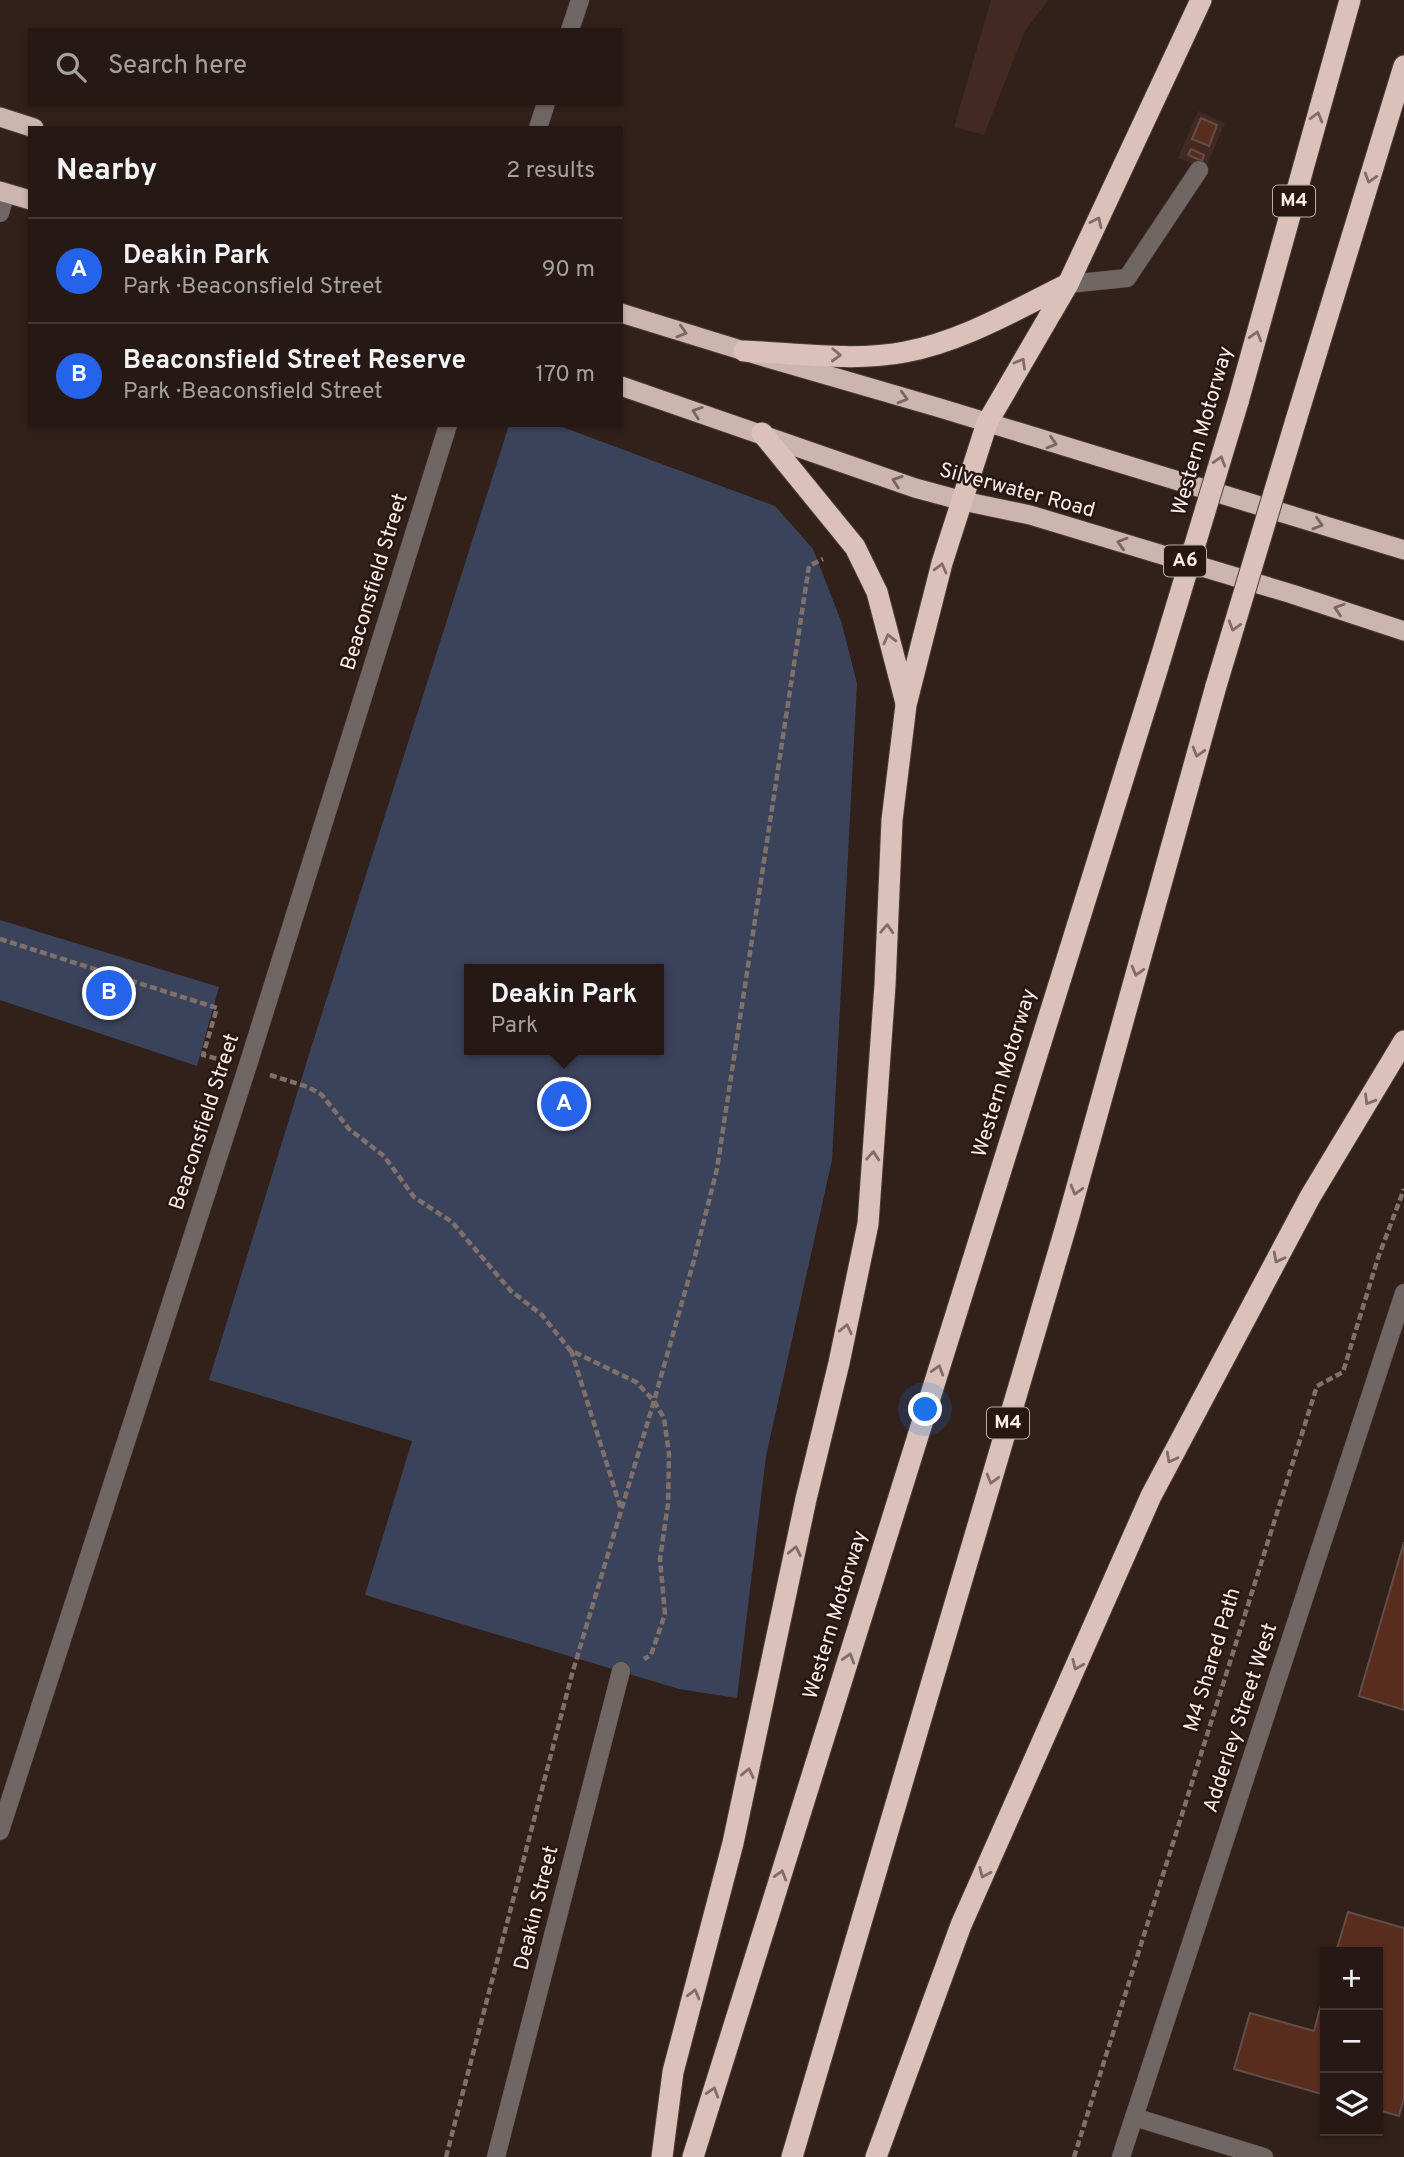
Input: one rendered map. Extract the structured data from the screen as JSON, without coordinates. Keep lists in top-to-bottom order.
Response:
{
  "streets": {
    "highway": [
      "M4",
      "Western Motorway",
      "Silverwater Road",
      "A6"
    ],
    "street": ["Beaconsfield Street", "Adderley Street West", "Deakin Street"],
    "path": ["M4 Shared Path"]
  },
  "page": {
    "search": "Search here",
    "heading": ["Nearby", "2 results"],
    "list": [
      {
        "mark": "A",
        "name": "Deakin Park",
        "note": "Park · Beaconsfield Street",
        "value": "90 m"
      },
      {
        "mark": "B",
        "name": "Beaconsfield Street Reserve",
        "note": "Park · Beaconsfield Street",
        "value": "170 m"
      }
    ],
    "popup": ["Deakin Park", "Park"],
    "pins": ["B", "A"],
    "map_buttons": ["+", "−"]
  }
}
